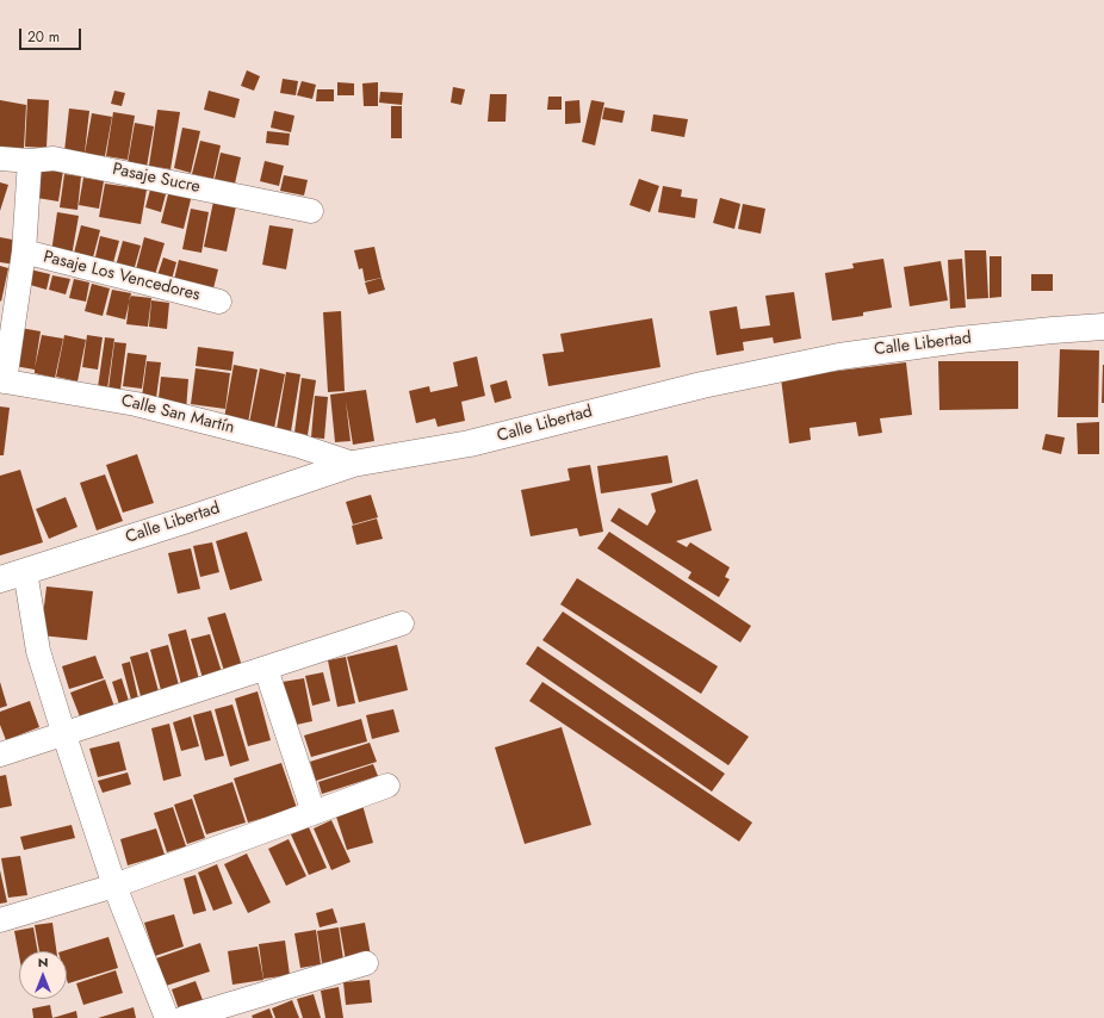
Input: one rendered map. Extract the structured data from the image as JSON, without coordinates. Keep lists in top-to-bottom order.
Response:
{
  "streets": {
    "street": [
      "Pasaje Sucre",
      "Pasaje Los Vencedores",
      "Calle Libertad",
      "Calle San Martín"
    ]
  },
  "crossings": [
    ["Calle Libertad", "Calle San Martín"]
  ],
  "scale_bar": "20 m",
  "north": "top"
}
